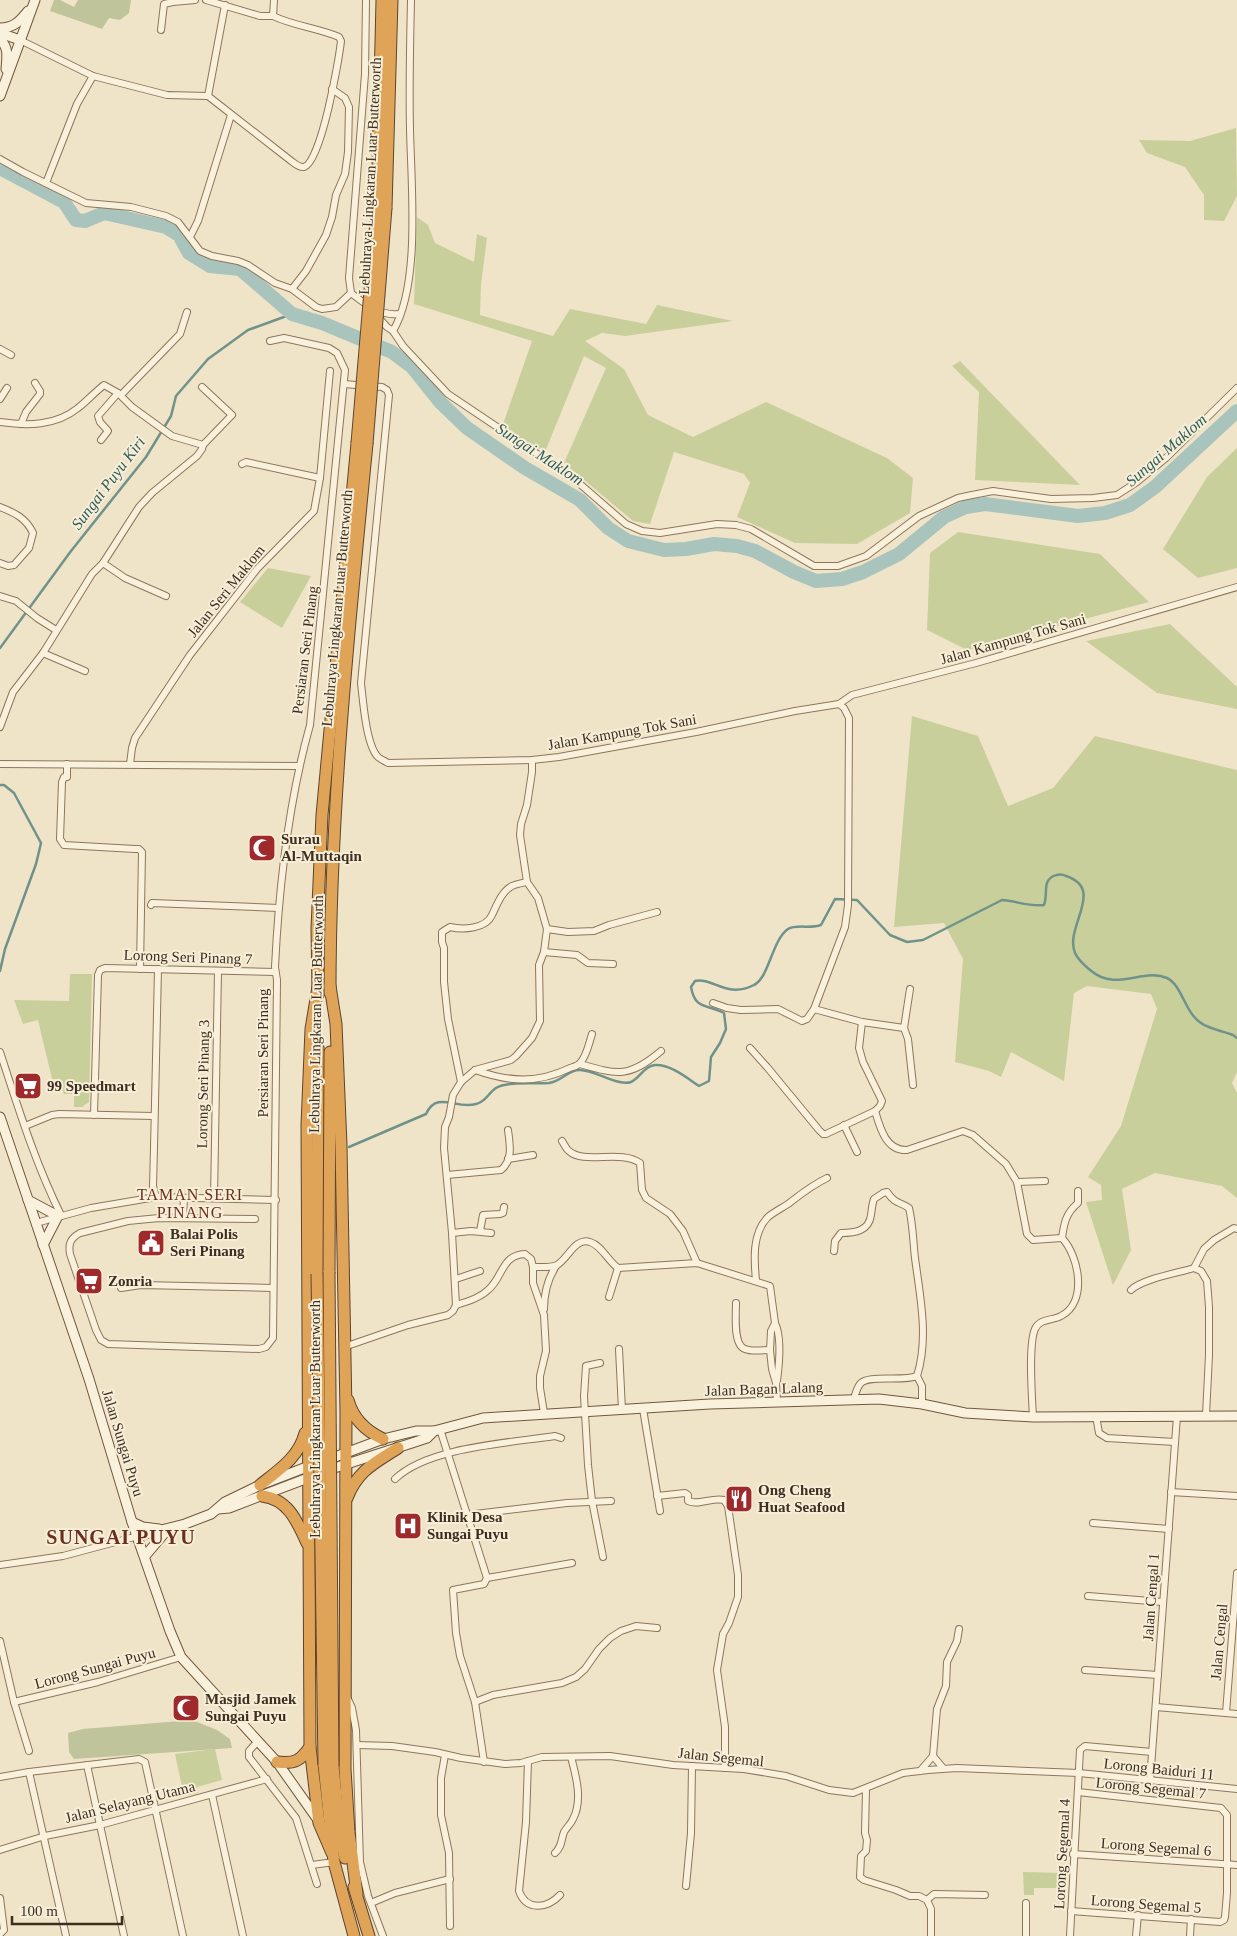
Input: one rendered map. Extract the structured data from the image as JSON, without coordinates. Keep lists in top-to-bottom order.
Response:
{
  "streets": {
    "highway": ["Lebuhraya Lingkaran Luar Butterworth"],
    "main road": ["Jalan Bagan Lalang", "Jalan Sungai Puyu"],
    "street": [
      "Jalan Seri Maklom",
      "Jalan Kampung Tok Sani",
      "Persiaran Seri Pinang",
      "Lorong Seri Pinang 7",
      "Lorong Seri Pinang 3",
      "Jalan Cengal 1",
      "Jalan Cengal",
      "Lorong Sungai Puyu",
      "Jalan Segemal",
      "Lorong Baiduri 11",
      "Lorong Segemal 7",
      "Jalan Selayang Utama",
      "Lorong Segemal 6",
      "Lorong Segemal 4",
      "Lorong Segemal 5"
    ]
  },
  "crossings": [
    ["Jalan Kampung Tok Sani", "Persiaran Seri Pinang"],
    ["Persiaran Seri Pinang", "Lorong Seri Pinang 7"],
    ["Lorong Seri Pinang 7", "Lorong Seri Pinang 3"],
    ["Jalan Bagan Lalang", "Jalan Sungai Puyu"],
    ["Jalan Bagan Lalang", "Jalan Cengal 1"],
    ["Jalan Sungai Puyu", "Lorong Sungai Puyu"],
    ["Jalan Cengal 1", "Lorong Baiduri 11"],
    ["Jalan Cengal 1", "Lorong Segemal 4"],
    ["Jalan Segemal", "Lorong Baiduri 11"],
    ["Jalan Segemal", "Lorong Segemal 4"],
    ["Lorong Baiduri 11", "Lorong Segemal 4"],
    ["Lorong Segemal 7", "Lorong Segemal 6"],
    ["Lorong Segemal 7", "Lorong Segemal 4"],
    ["Lorong Segemal 7", "Lorong Segemal 5"],
    ["Lorong Segemal 6", "Lorong Segemal 4"],
    ["Lorong Segemal 6", "Lorong Segemal 5"],
    ["Lorong Segemal 4", "Lorong Segemal 5"]
  ],
  "districts": ["TAMAN SERI PINANG", "SUNGAI PUYU"],
  "water": ["Sungai Maklom", "Sungai Puyu Kiri"],
  "places": {
    "mosque": ["Surau Al-Muttaqin", "Masjid Jamek Sungai Puyu"],
    "supermarket": ["99 Speedmart", "Zonria"],
    "public building": ["Balai Polis Seri Pinang"],
    "restaurant": ["Ong Cheng Huat Seafood"],
    "hospital": ["Klinik Desa Sungai Puyu"]
  },
  "scale_bar": "100 m"
}
